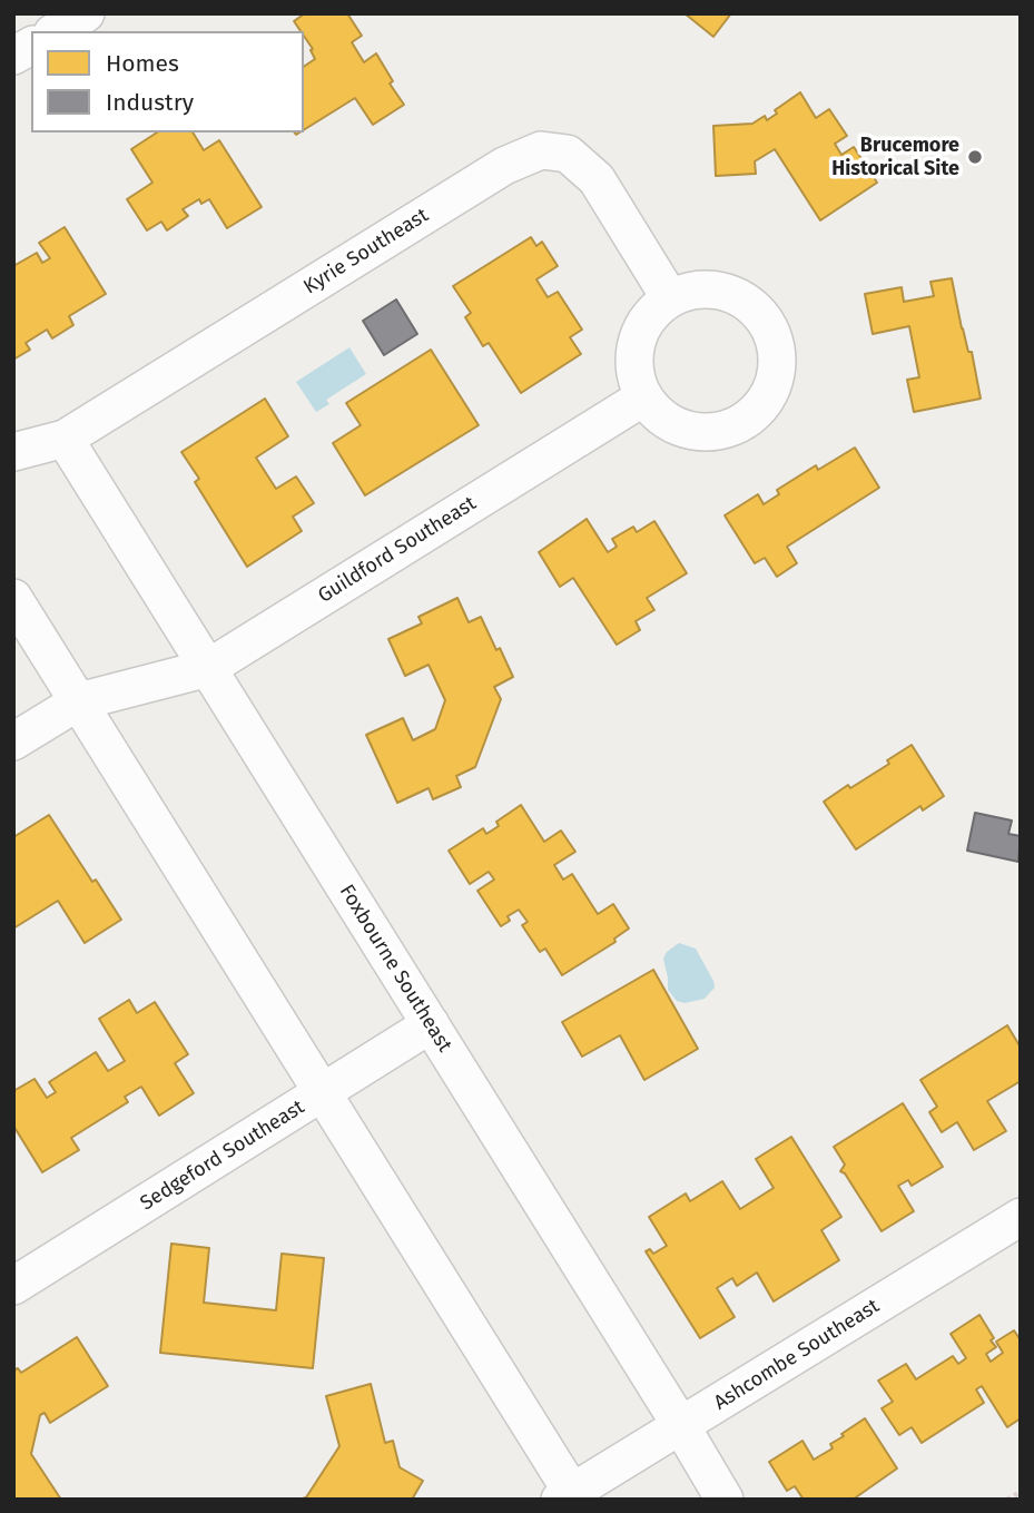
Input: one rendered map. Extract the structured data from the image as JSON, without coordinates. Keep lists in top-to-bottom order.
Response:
{
  "streets": {
    "street": [
      "Kyrie Southeast",
      "Guildford Southeast",
      "Foxbourne Southeast",
      "Sedgeford Southeast",
      "Ashcombe Southeast"
    ]
  },
  "crossings": [
    ["Kyrie Southeast", "Guildford Southeast"],
    ["Kyrie Southeast", "Foxbourne Southeast"],
    ["Guildford Southeast", "Foxbourne Southeast"],
    ["Foxbourne Southeast", "Sedgeford Southeast"],
    ["Foxbourne Southeast", "Ashcombe Southeast"]
  ],
  "places": ["Brucemore Historical Site"],
  "legend": ["Homes", "Industry"]
}
